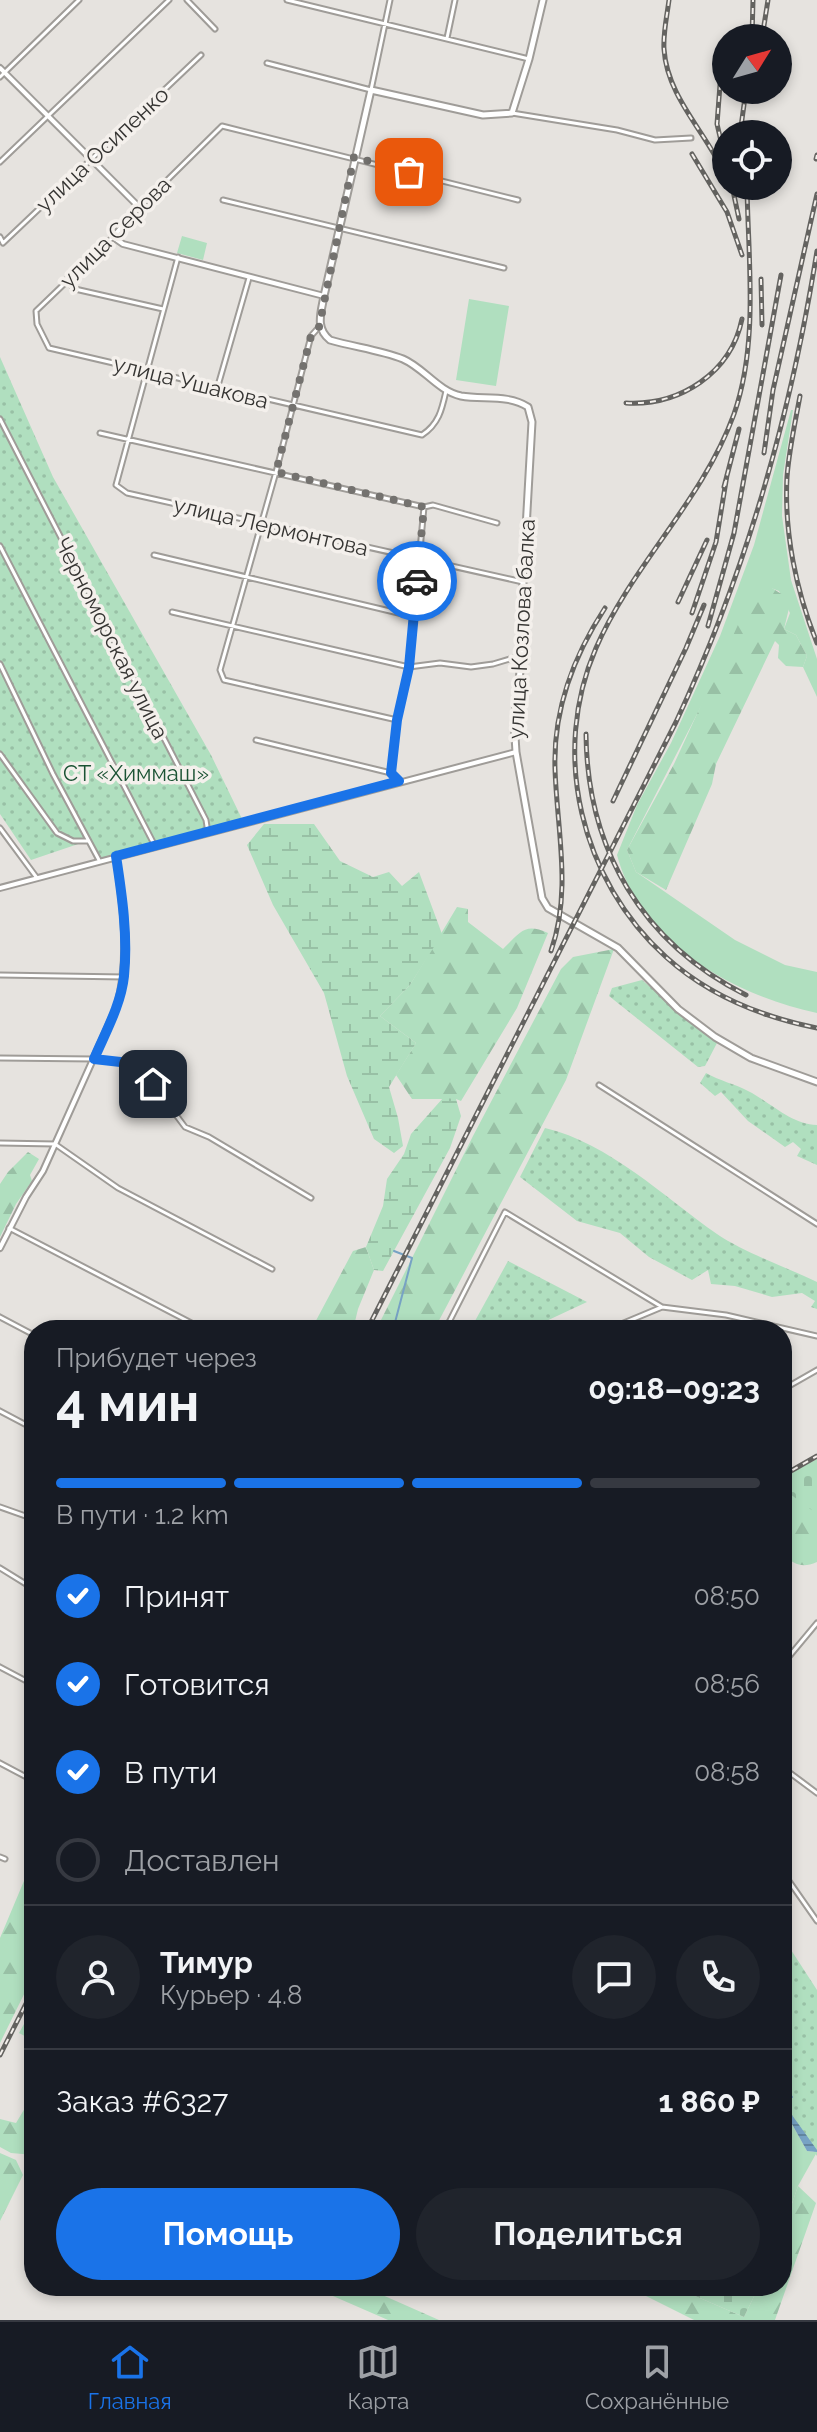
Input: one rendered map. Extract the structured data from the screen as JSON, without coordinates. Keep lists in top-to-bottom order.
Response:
{
  "streets": {
    "main road": ["улица Козлова балка"],
    "street": [
      "улица Осипенко",
      "улица Серова",
      "улица Ушакова",
      "улица Лермонтова",
      "Черноморская улица"
    ]
  },
  "crossings": [
    ["улица Серова", "улица Ушакова"],
    ["улица Ушакова", "улица Козлова балка"],
    ["улица Лермонтова", "улица Козлова балка"]
  ],
  "parks": ["СТ «Химмаш»"],
  "north": "top right",
  "page": {
    "heading": ["4 мин", "Прибудет через", "09:18–09:23"],
    "panel": [
      "Тимур",
      "Курьер · 4.8",
      "Заказ #6327",
      "1 860 ₽"
    ],
    "bar": "В пути · 1.2 km",
    "list": [
      ["Принят", "08:50"],
      ["Готовится", "08:56"],
      ["В пути", "08:58"],
      "Доставлен"
    ],
    "buttons": ["Помощь", "Поделиться"],
    "tabs": ["Главная", "Карта", "Сохранённые"]
  }
}
